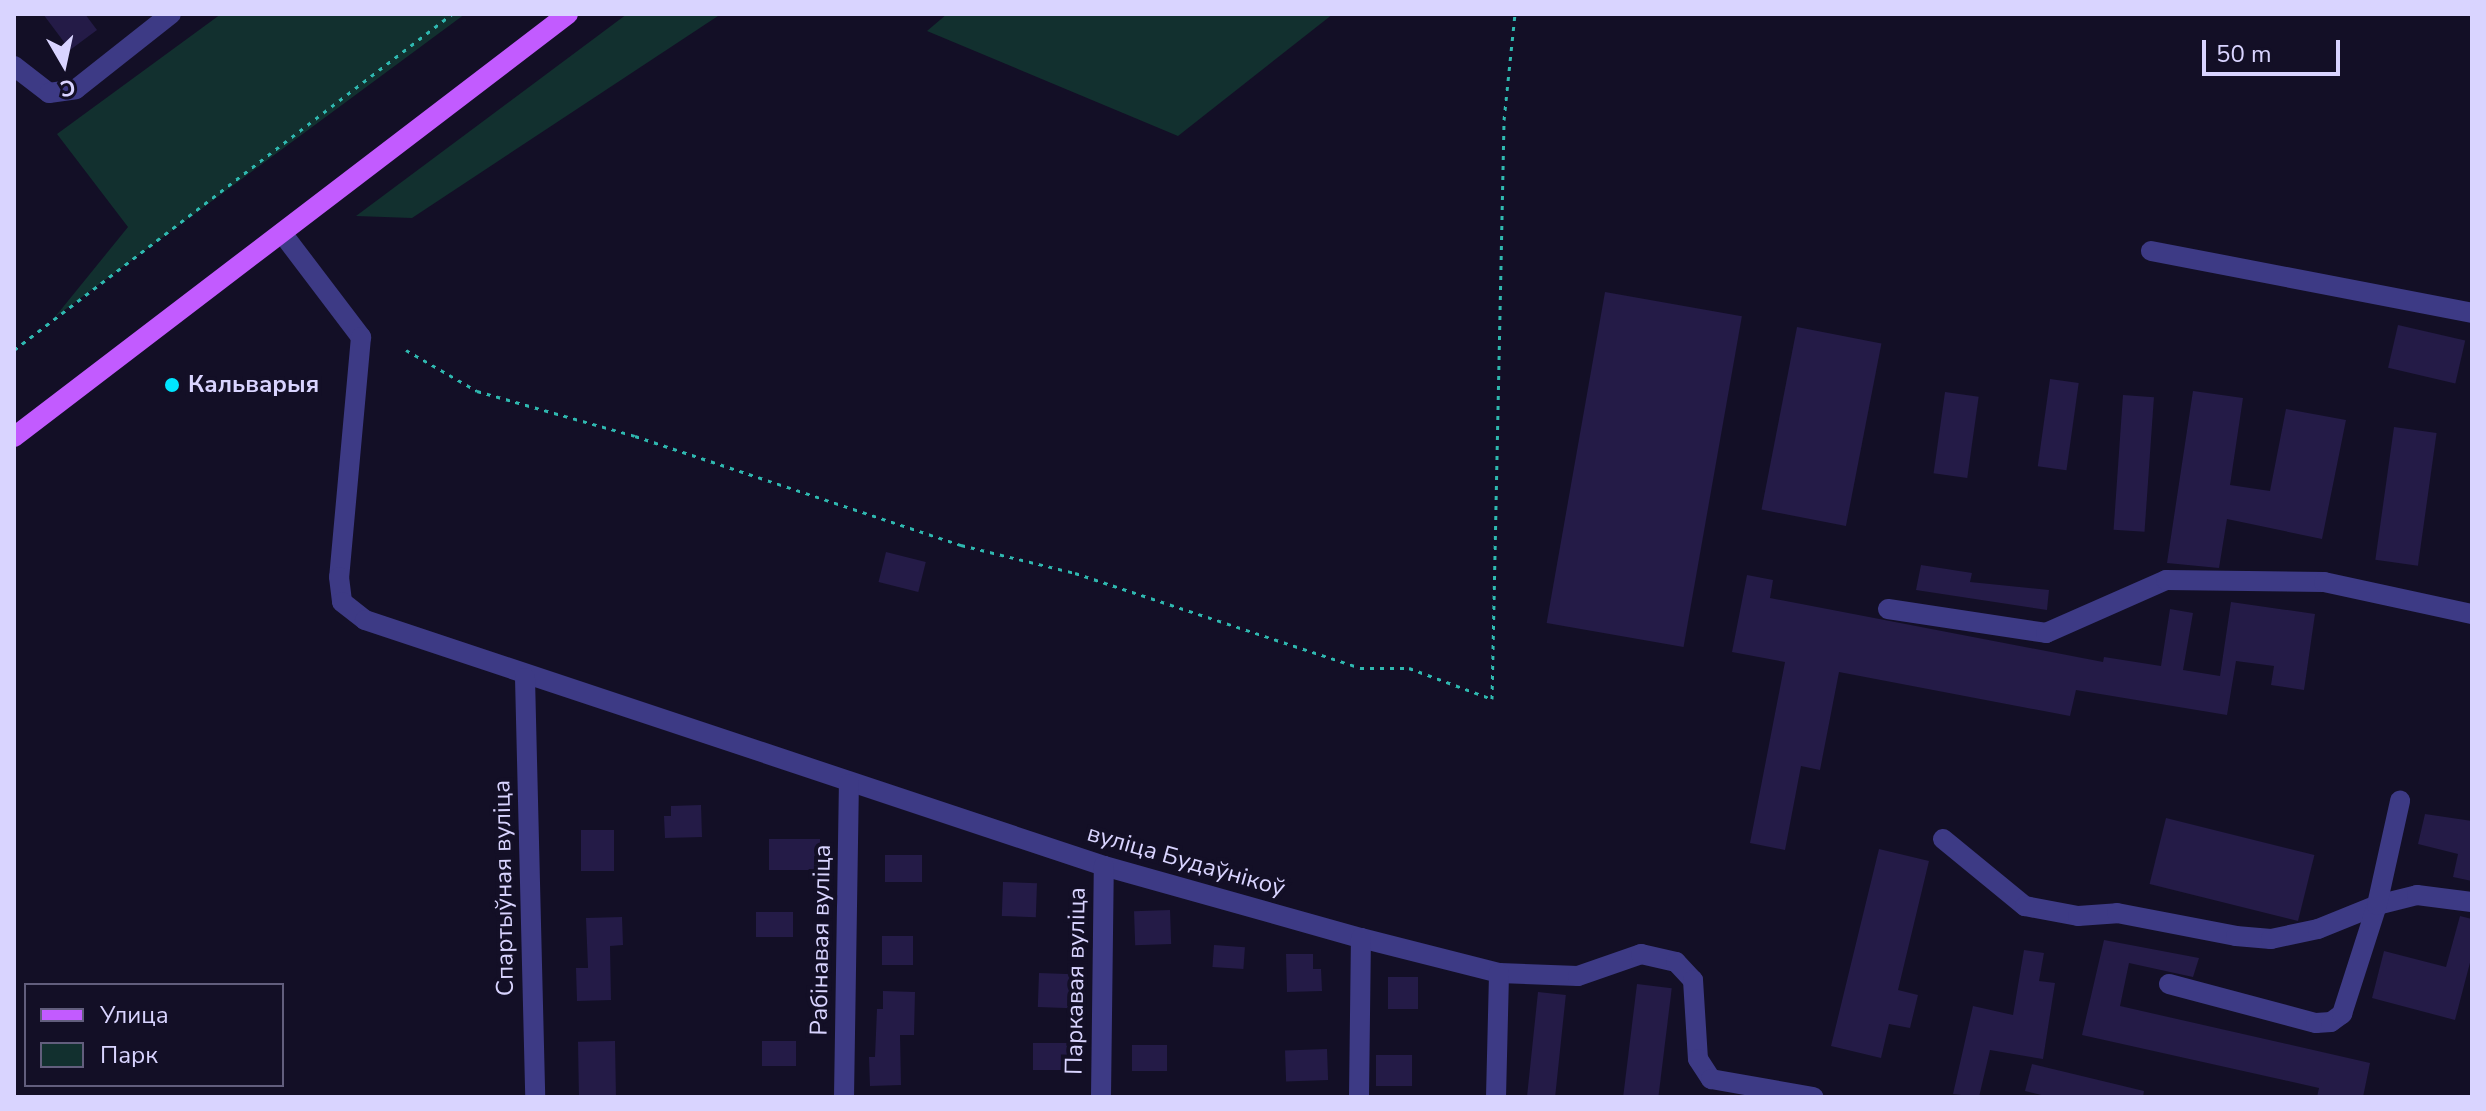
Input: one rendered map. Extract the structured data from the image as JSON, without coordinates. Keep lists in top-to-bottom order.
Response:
{
  "streets": {
    "street": [
      "вуліца Будаўнікоў",
      "Спартыўная вуліца",
      "Рабінавая вуліца",
      "Паркавая вуліца"
    ]
  },
  "crossings": [
    ["вуліца Будаўнікоў", "Спартыўная вуліца"],
    ["вуліца Будаўнікоў", "Рабінавая вуліца"],
    ["вуліца Будаўнікоў", "Паркавая вуліца"]
  ],
  "places": ["Кальварыя"],
  "legend": ["Улица", "Парк"],
  "scale_bar": "50 m",
  "north": "bottom"
}
